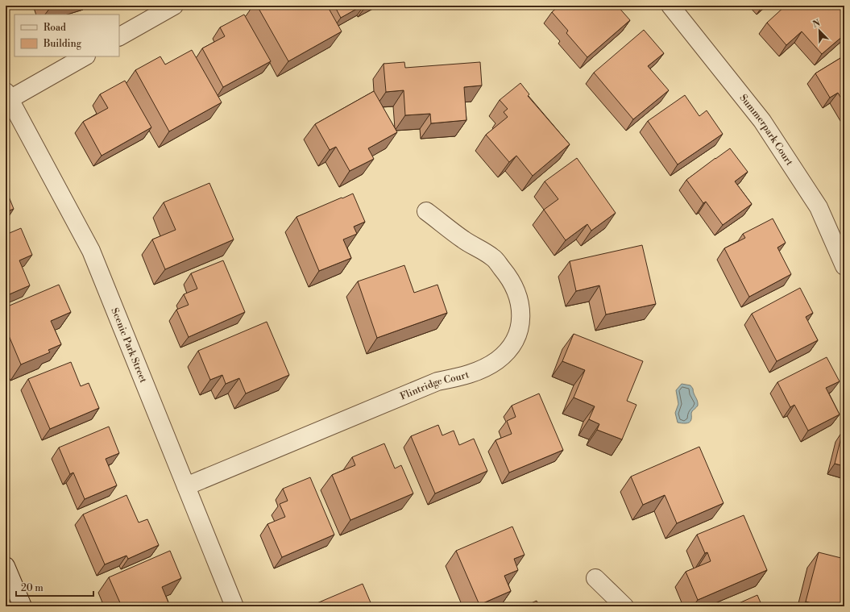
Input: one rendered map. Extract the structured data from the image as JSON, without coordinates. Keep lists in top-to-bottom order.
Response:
{
  "streets": {
    "street": ["Summerpark Court", "Scenic Park Street", "Flintridge Court"]
  },
  "crossings": [
    ["Scenic Park Street", "Flintridge Court"]
  ],
  "legend": ["Road", "Building"],
  "scale_bar": "20 m",
  "north": "top left"
}
